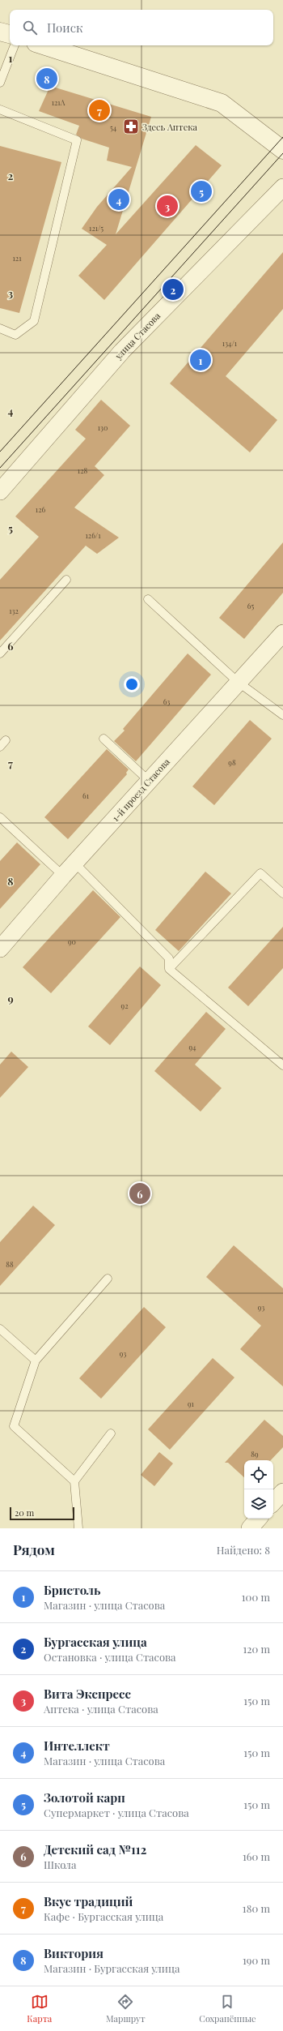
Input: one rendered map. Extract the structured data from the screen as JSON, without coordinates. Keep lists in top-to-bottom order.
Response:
{
  "streets": {
    "street": ["улица Стасова", "1-й проезд Стасова"]
  },
  "places": {
    "pharmacy": ["Здесь Аптека"]
  },
  "house_numbers": [
    "121А",
    "54",
    "121/5",
    "121",
    "134/1",
    "130",
    "128",
    "126",
    "126/1",
    "65",
    "132",
    "63",
    "98",
    "61",
    "90",
    "92",
    "94",
    "88",
    "93",
    "93",
    "91",
    "89"
  ],
  "scale_bar": "20 m",
  "page": {
    "search": "Поиск",
    "pins": [
      "8",
      "7",
      "5",
      "4",
      "3",
      "2",
      "1",
      "6"
    ],
    "scale": "20 m",
    "heading": ["Рядом", "Найдено: 8"],
    "list": [
      {
        "mark": "1",
        "name": "Бристоль",
        "note": "Магазин · улица Стасова",
        "value": "100 m"
      },
      {
        "mark": "2",
        "name": "Бургасская улица",
        "note": "Остановка · улица Стасова",
        "value": "120 m"
      },
      {
        "mark": "3",
        "name": "Вита Экспресс",
        "note": "Аптека · улица Стасова",
        "value": "150 m"
      },
      {
        "mark": "4",
        "name": "Интеллект",
        "note": "Магазин · улица Стасова",
        "value": "150 m"
      },
      {
        "mark": "5",
        "name": "Золотой карп",
        "note": "Супермаркет · улица Стасова",
        "value": "150 m"
      },
      {
        "mark": "6",
        "name": "Детский сад №112",
        "note": "Школа",
        "value": "160 m"
      },
      {
        "mark": "7",
        "name": "Вкус традиций",
        "note": "Кафе · Бургасская улица",
        "value": "180 m"
      },
      {
        "mark": "8",
        "name": "Виктория",
        "note": "Магазин · Бургасская улица",
        "value": "190 m"
      }
    ],
    "nav": ["Карта", "Маршрут", "Сохранённые"]
  },
  "grid": {
    "rows": [
      "1",
      "2",
      "3",
      "4",
      "5",
      "6",
      "7",
      "8",
      "9"
    ]
  }
}
